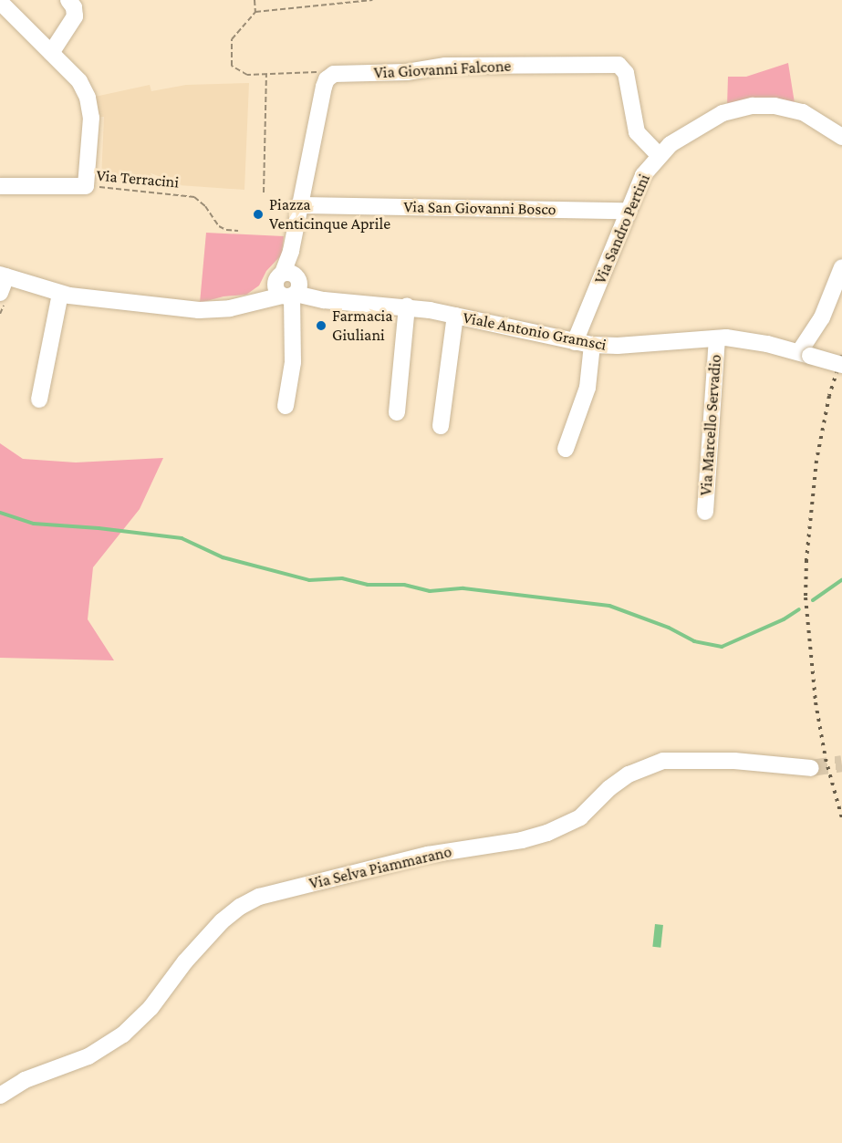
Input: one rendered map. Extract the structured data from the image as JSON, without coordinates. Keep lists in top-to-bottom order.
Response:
{
  "streets": {
    "street": [
      "Via Giovanni Falcone",
      "Via San Giovanni Bosco",
      "Via Sandro Pertini",
      "Viale Antonio Gramsci",
      "Via Marcello Servadio",
      "Via Selva Piammarano"
    ],
    "path": ["Via Terracini"]
  },
  "crossings": [
    ["Via Giovanni Falcone", "Via Sandro Pertini"],
    ["Via San Giovanni Bosco", "Via Sandro Pertini"],
    ["Via Sandro Pertini", "Viale Antonio Gramsci"],
    ["Viale Antonio Gramsci", "Via Marcello Servadio"]
  ],
  "places": ["Piazza Venticinque Aprile", "Farmacia Giuliani"]
}
